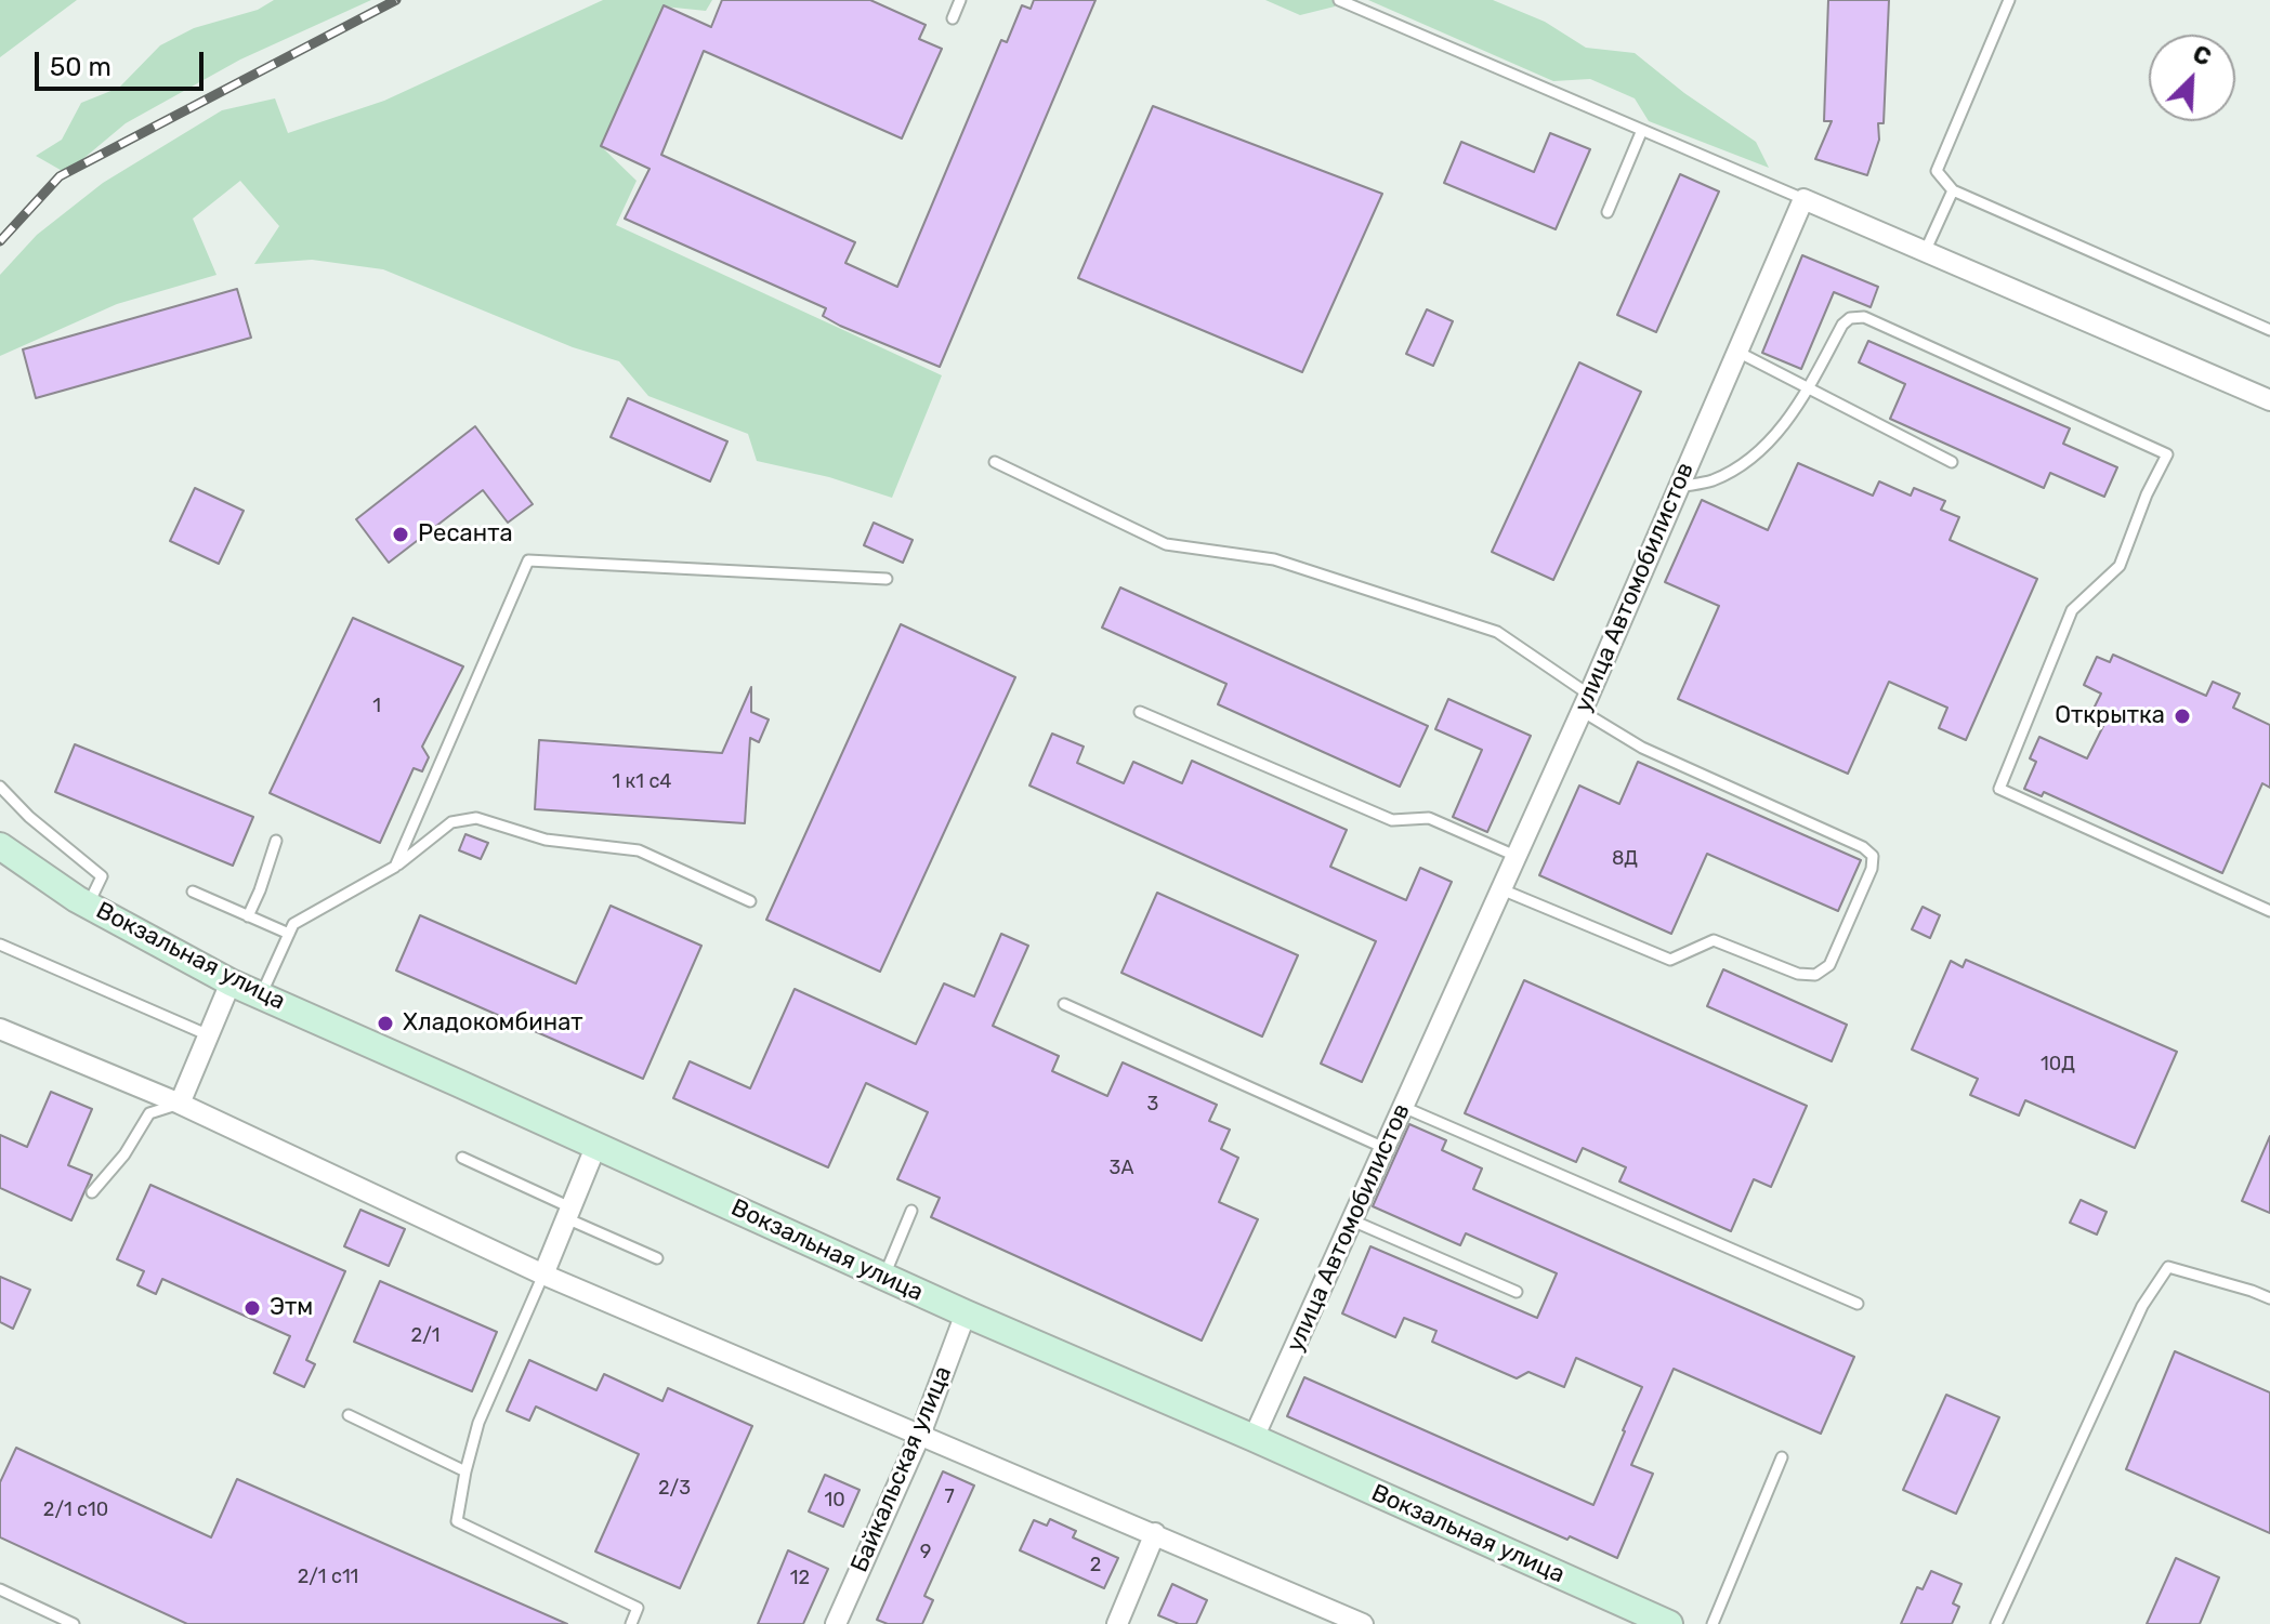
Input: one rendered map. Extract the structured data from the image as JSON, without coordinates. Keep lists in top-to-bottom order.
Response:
{
  "streets": {
    "main road": ["Вокзальная улица"],
    "street": ["улица Автомобилистов", "Байкальская улица"]
  },
  "crossings": [
    ["улица Автомобилистов", "Вокзальная улица"],
    ["Вокзальная улица", "Байкальская улица"]
  ],
  "places": [
    "Ресанта",
    "Открытка",
    "Хладокомбинат",
    "Этм"
  ],
  "house_numbers": [
    "1",
    "1 к1 с4",
    "8Д",
    "10Д",
    "3",
    "3А",
    "2/1",
    "2/3",
    "7",
    "10",
    "2/1 с10",
    "9",
    "2",
    "2/1 с11",
    "12"
  ],
  "scale_bar": "50 m",
  "north": "top right"
}
